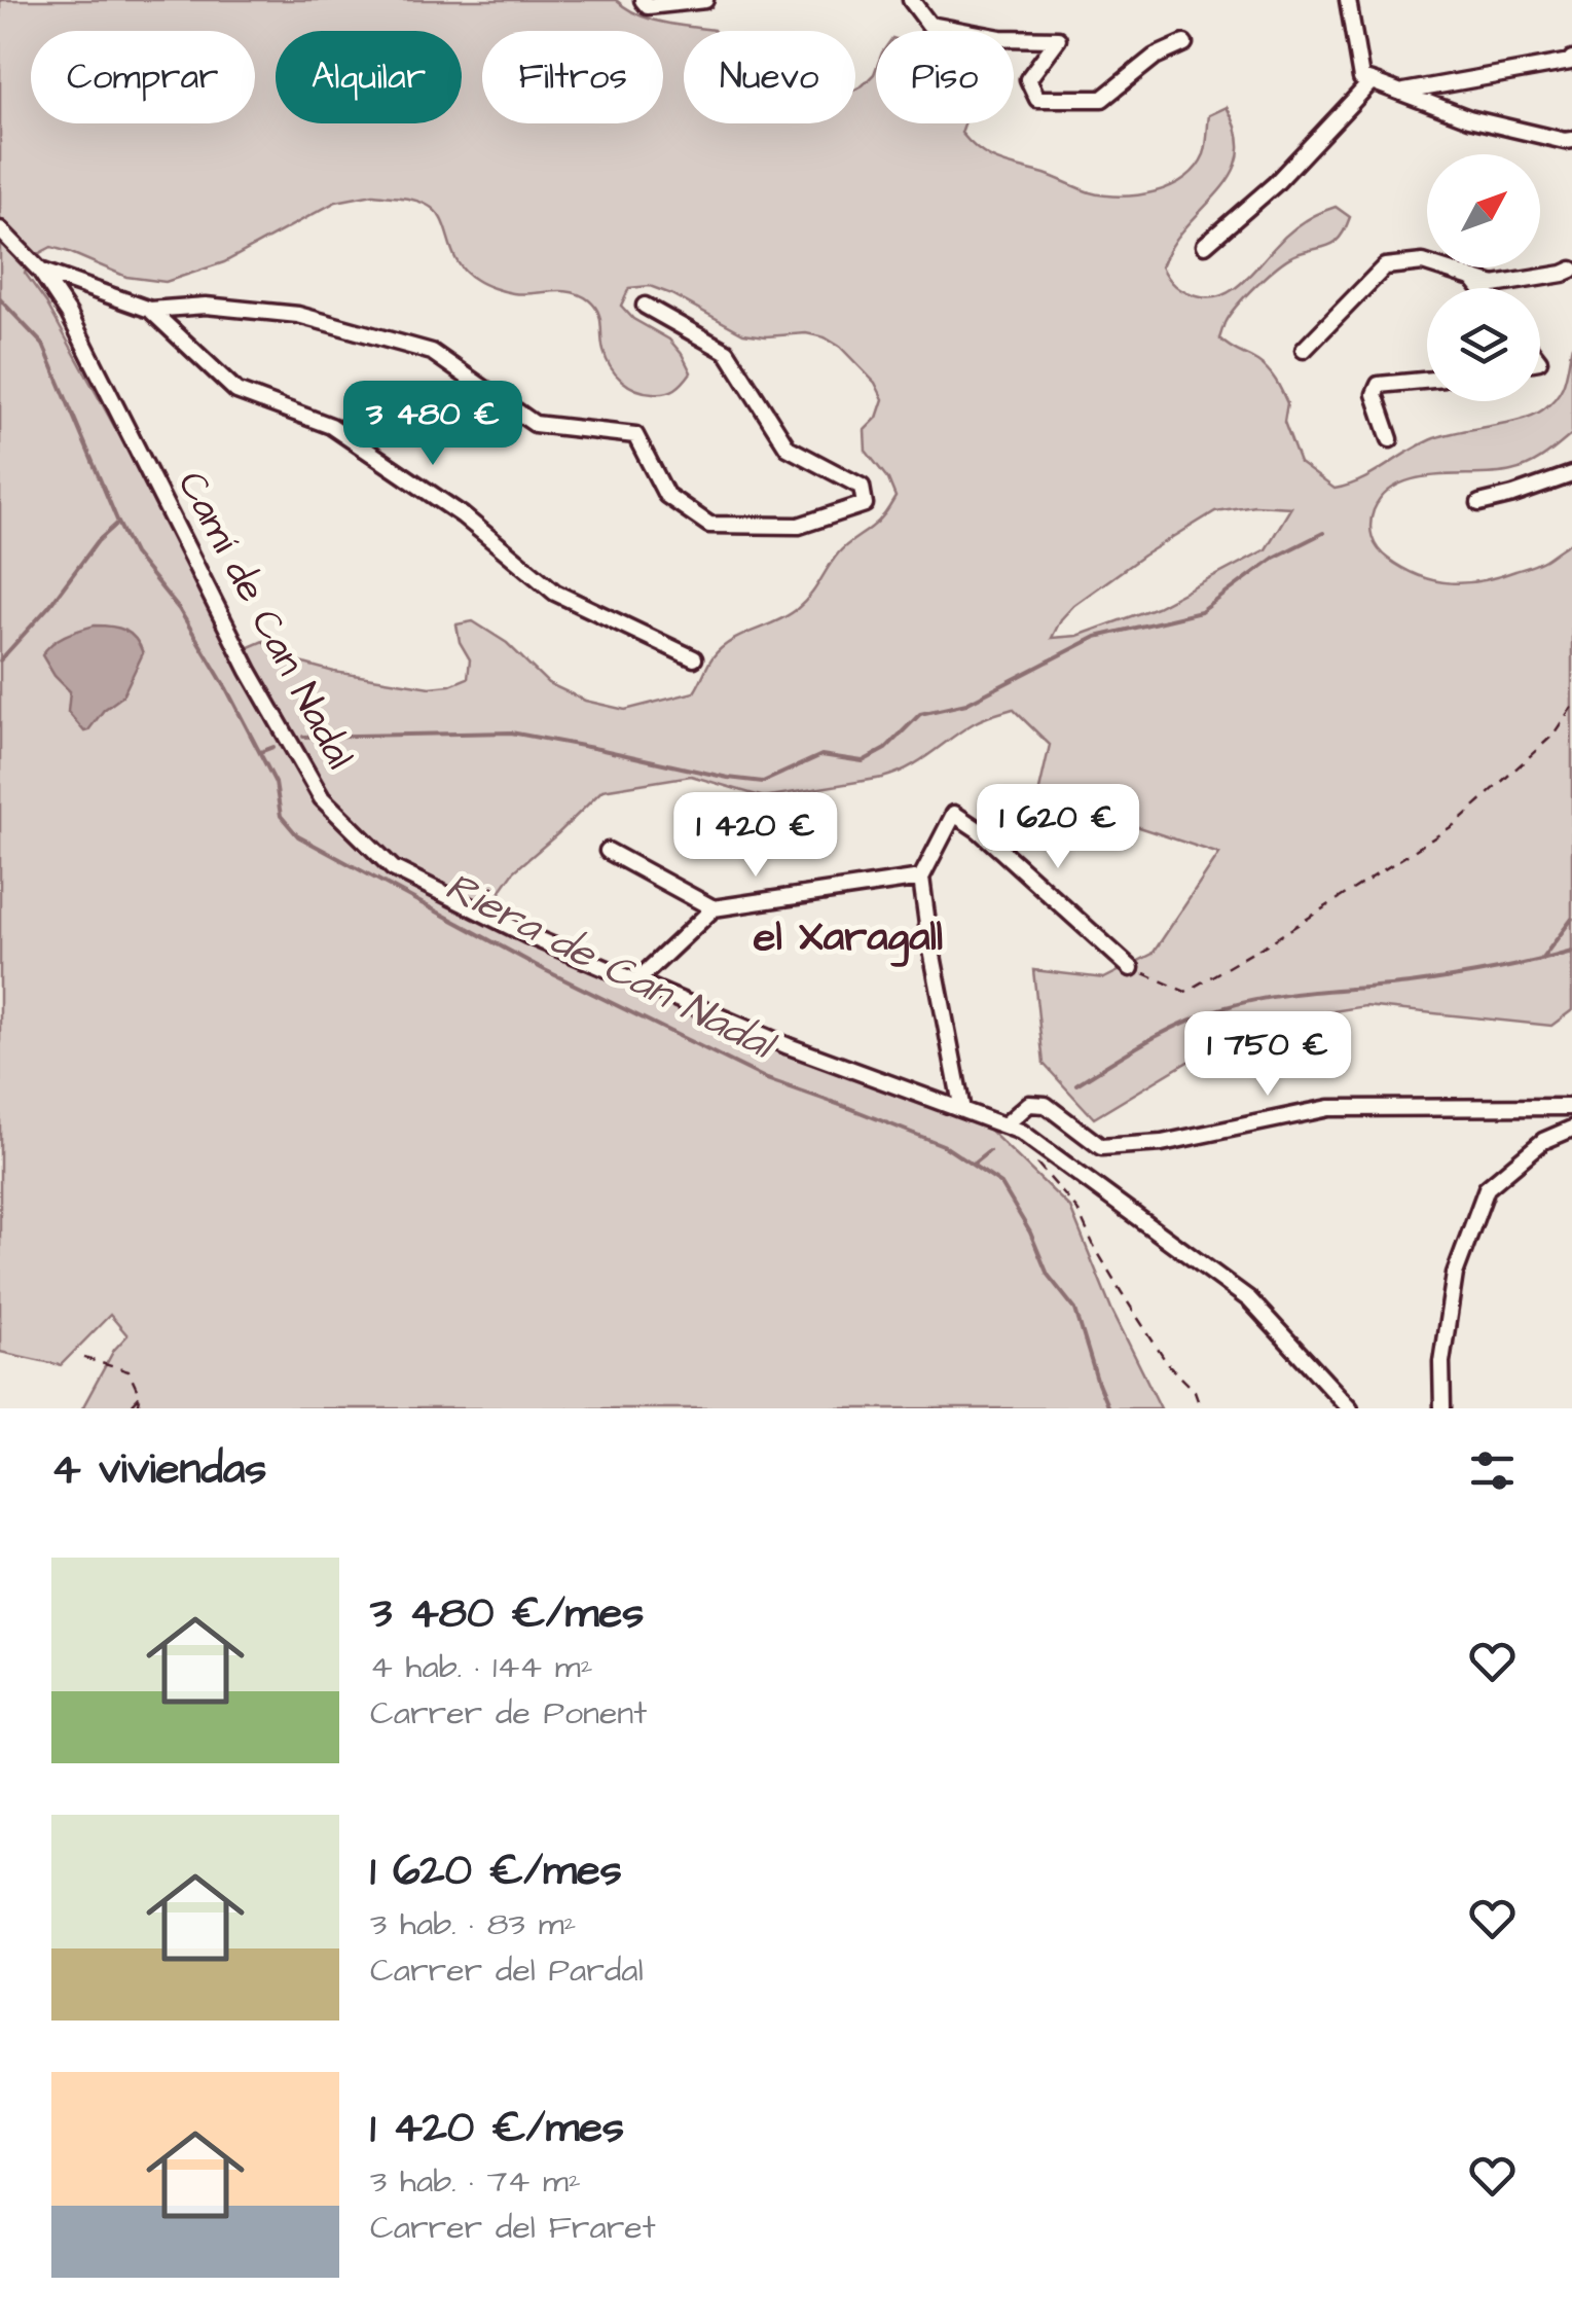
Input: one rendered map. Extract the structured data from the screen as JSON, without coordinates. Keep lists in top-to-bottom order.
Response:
{
  "streets": {
    "street": ["Camí de Can Nadal"]
  },
  "districts": ["el Xaragall"],
  "water": ["Riera de Can Nadal"],
  "north": "top right",
  "page": {
    "chip": [
      "Comprar",
      "Alquilar",
      "Filtros",
      "Nuevo",
      "Piso"
    ],
    "price": [
      "3 480 €",
      "1 620 €",
      "1 420 €",
      "1 750 €"
    ],
    "heading": "4 viviendas",
    "list": [
      {
        "name": "3 480 €/mes",
        "note": "4 hab. · 144 m² · Carrer de Ponent"
      },
      {
        "name": "1 620 €/mes",
        "note": "3 hab. · 83 m² · Carrer del Pardal"
      },
      {
        "name": "1 420 €/mes",
        "note": "3 hab. · 74 m² · Carrer del Fraret"
      }
    ]
  }
}
